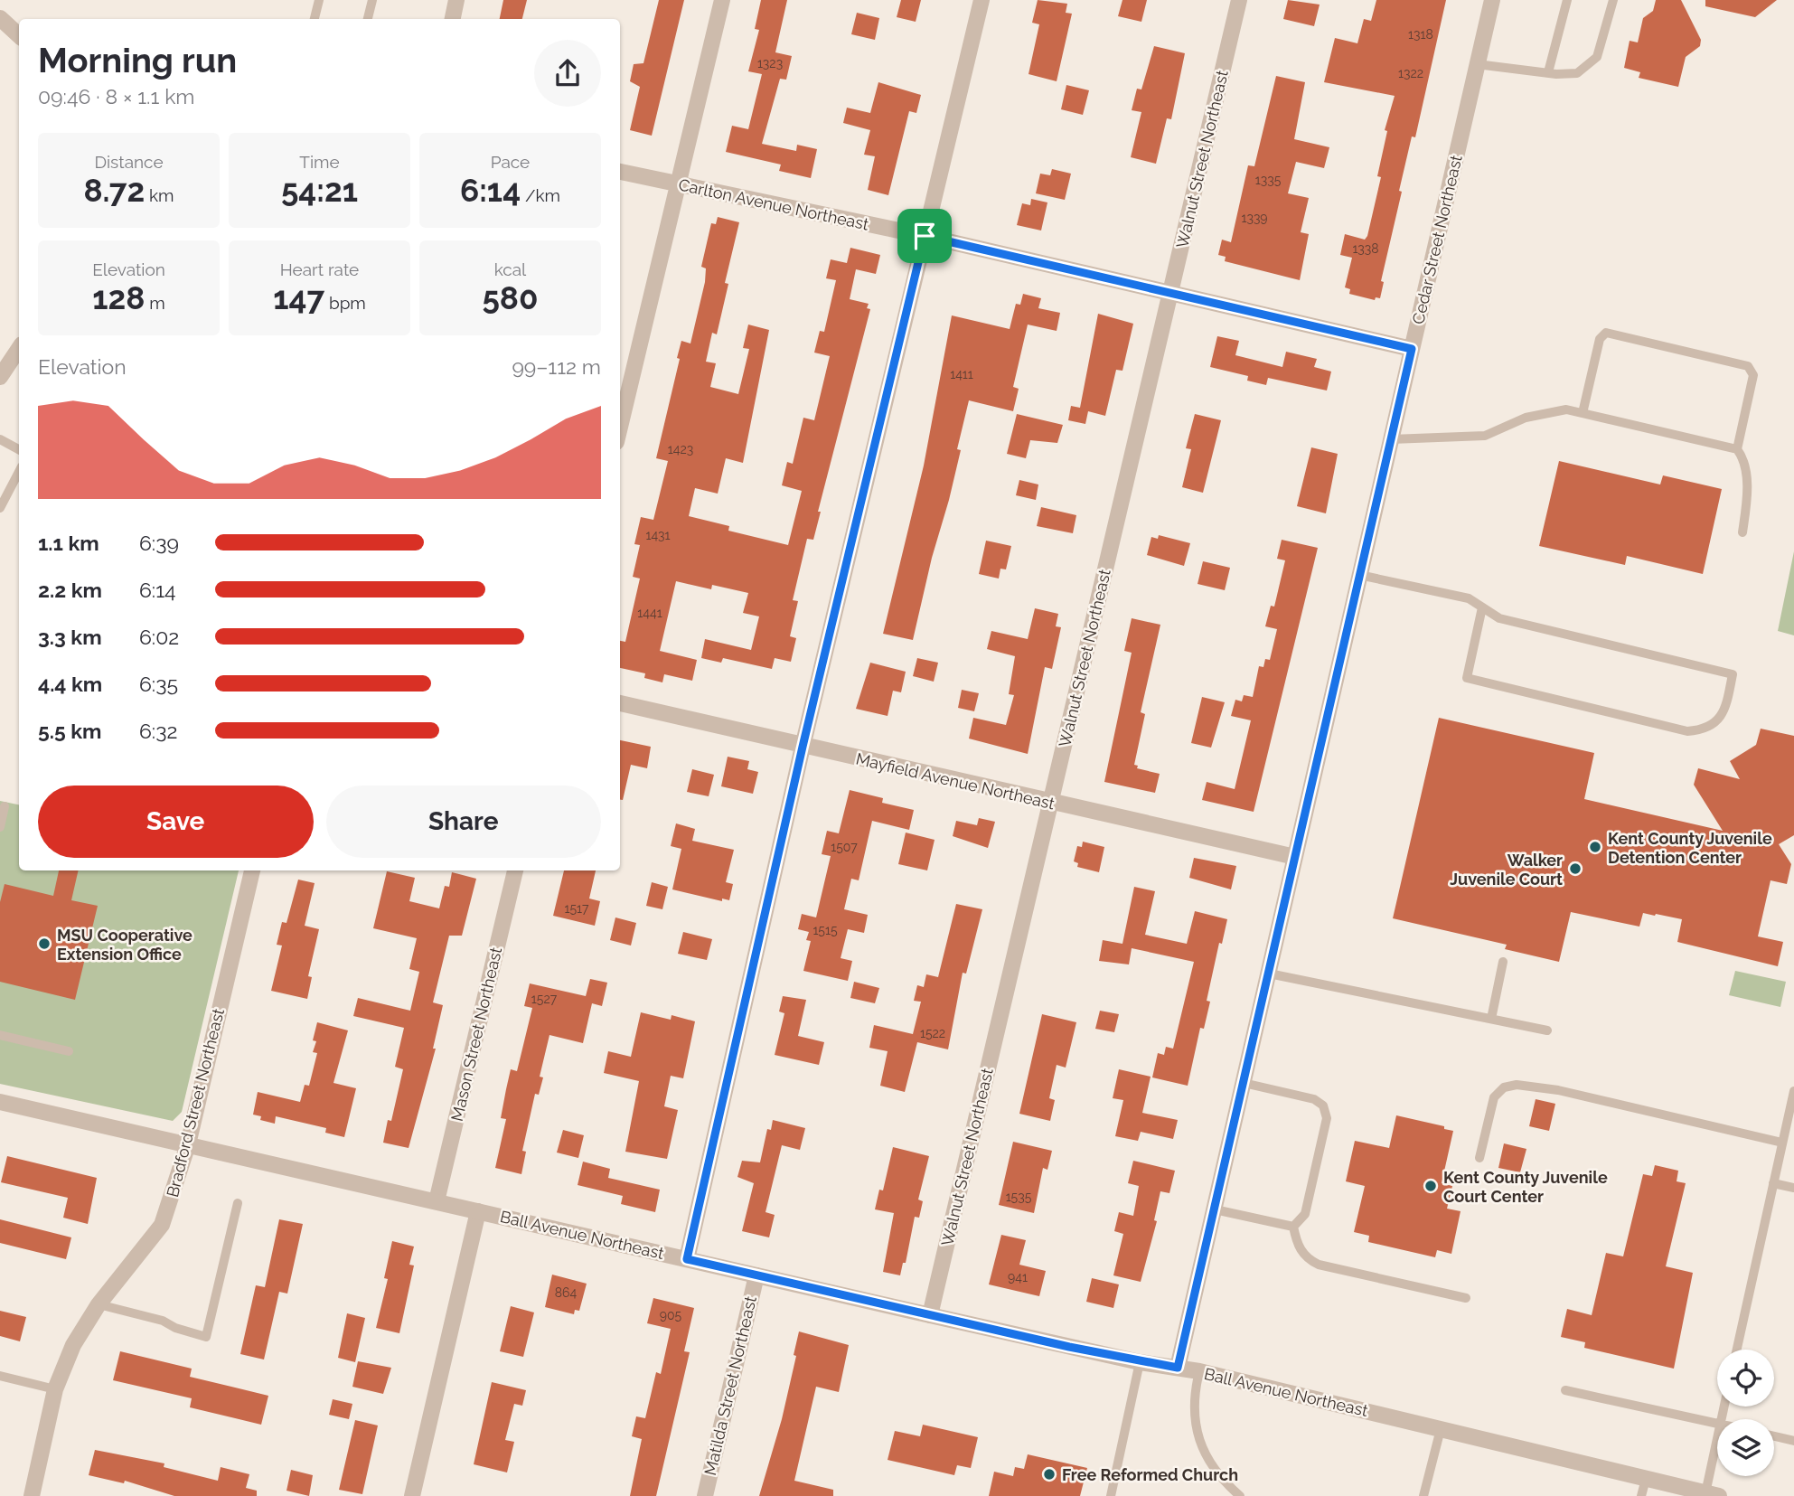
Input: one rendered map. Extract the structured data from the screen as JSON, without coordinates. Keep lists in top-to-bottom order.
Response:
{
  "streets": {
    "street": [
      "Walnut Street Northeast",
      "Carlton Avenue Northeast",
      "Cedar Street Northeast",
      "Mayfield Avenue Northeast",
      "Mason Street Northeast",
      "Bradford Street Northeast",
      "Ball Avenue Northeast",
      "Matilda Street Northeast"
    ]
  },
  "crossings": [
    ["Walnut Street Northeast", "Carlton Avenue Northeast"],
    ["Walnut Street Northeast", "Mayfield Avenue Northeast"],
    ["Walnut Street Northeast", "Ball Avenue Northeast"],
    ["Carlton Avenue Northeast", "Cedar Street Northeast"],
    ["Cedar Street Northeast", "Mayfield Avenue Northeast"],
    ["Cedar Street Northeast", "Ball Avenue Northeast"],
    ["Mason Street Northeast", "Ball Avenue Northeast"],
    ["Bradford Street Northeast", "Ball Avenue Northeast"],
    ["Ball Avenue Northeast", "Matilda Street Northeast"]
  ],
  "places": [
    "Kent County Juvenile Detention Center",
    "Walker Juvenile Court",
    "MSU Cooperative Extension Office",
    "Kent County Juvenile Court Center",
    "Free Reformed Church"
  ],
  "house_numbers": [
    "1318",
    "1323",
    "1322",
    "1335",
    "1339",
    "1338",
    "1411",
    "1423",
    "1431",
    "1441",
    "1507",
    "1517",
    "1515",
    "1527",
    "1522",
    "1535",
    "941",
    "864",
    "905"
  ],
  "page": {
    "heading": ["Morning run", "09:46 · 8 × 1.1 km"],
    "stats": [
      ["Distance", "8.72 km"],
      ["Time", "54:21"],
      ["Pace", "6:14 /km"],
      ["Elevation", "128 m"],
      ["Heart rate", "147 bpm"],
      ["kcal", "580"]
    ],
    "chart": ["Elevation", "99–112 m"],
    "list": [
      {
        "name": "1.1 km",
        "note": "6:39"
      },
      {
        "name": "2.2 km",
        "note": "6:14"
      },
      {
        "name": "3.3 km",
        "note": "6:02"
      },
      {
        "name": "4.4 km",
        "note": "6:35"
      },
      {
        "name": "5.5 km",
        "note": "6:32"
      }
    ],
    "buttons": ["Save", "Share"]
  }
}
